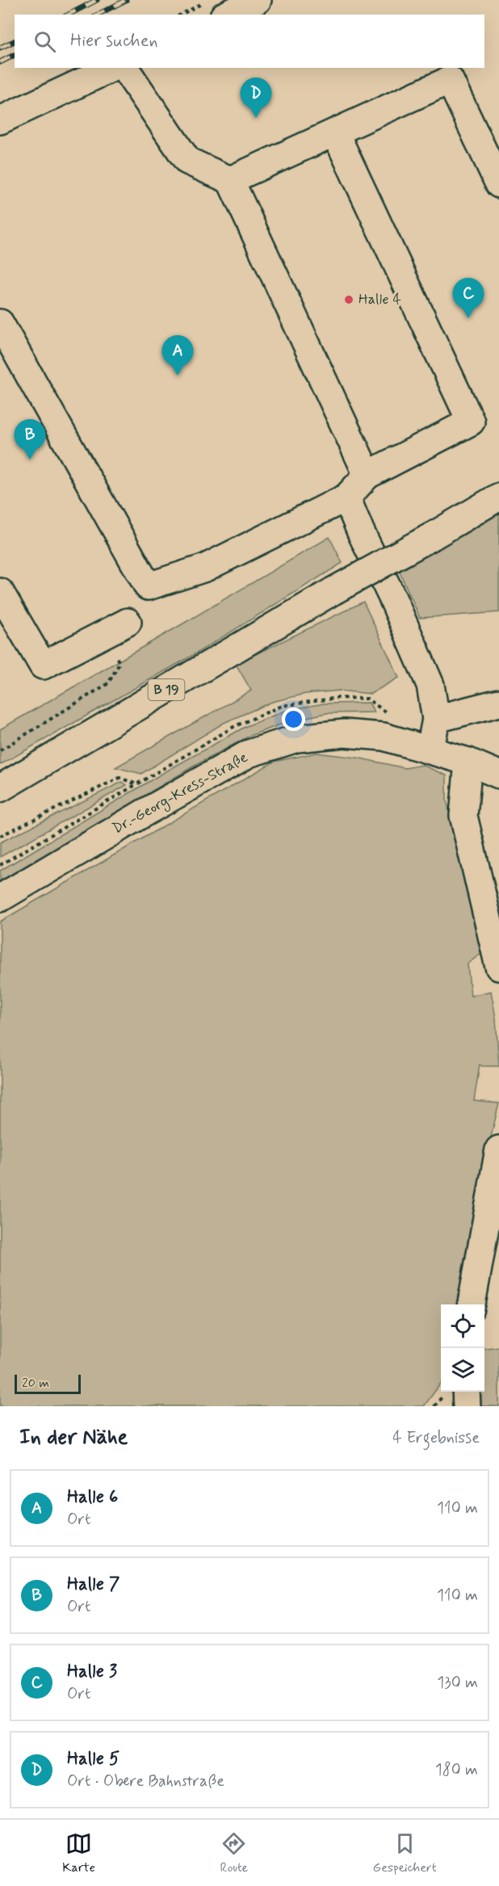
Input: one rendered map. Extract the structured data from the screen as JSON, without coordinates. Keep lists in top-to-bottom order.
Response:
{
  "streets": {
    "main road": ["B 19", "Dr.-Georg-Kress-Straße"]
  },
  "places": ["Halle 4"],
  "scale_bar": "20 m",
  "page": {
    "search": "Hier suchen",
    "pins": [
      "D",
      "C",
      "A",
      "B"
    ],
    "scale": "20 m",
    "heading": ["In der Nähe", "4 Ergebnisse"],
    "list": [
      {
        "mark": "A",
        "name": "Halle 6",
        "note": "Ort",
        "value": "110 m"
      },
      {
        "mark": "B",
        "name": "Halle 7",
        "note": "Ort",
        "value": "110 m"
      },
      {
        "mark": "C",
        "name": "Halle 3",
        "note": "Ort",
        "value": "130 m"
      },
      {
        "mark": "D",
        "name": "Halle 5",
        "note": "Ort · Obere Bahnstraße",
        "value": "180 m"
      }
    ],
    "nav": ["Karte", "Route", "Gespeichert"]
  }
}
